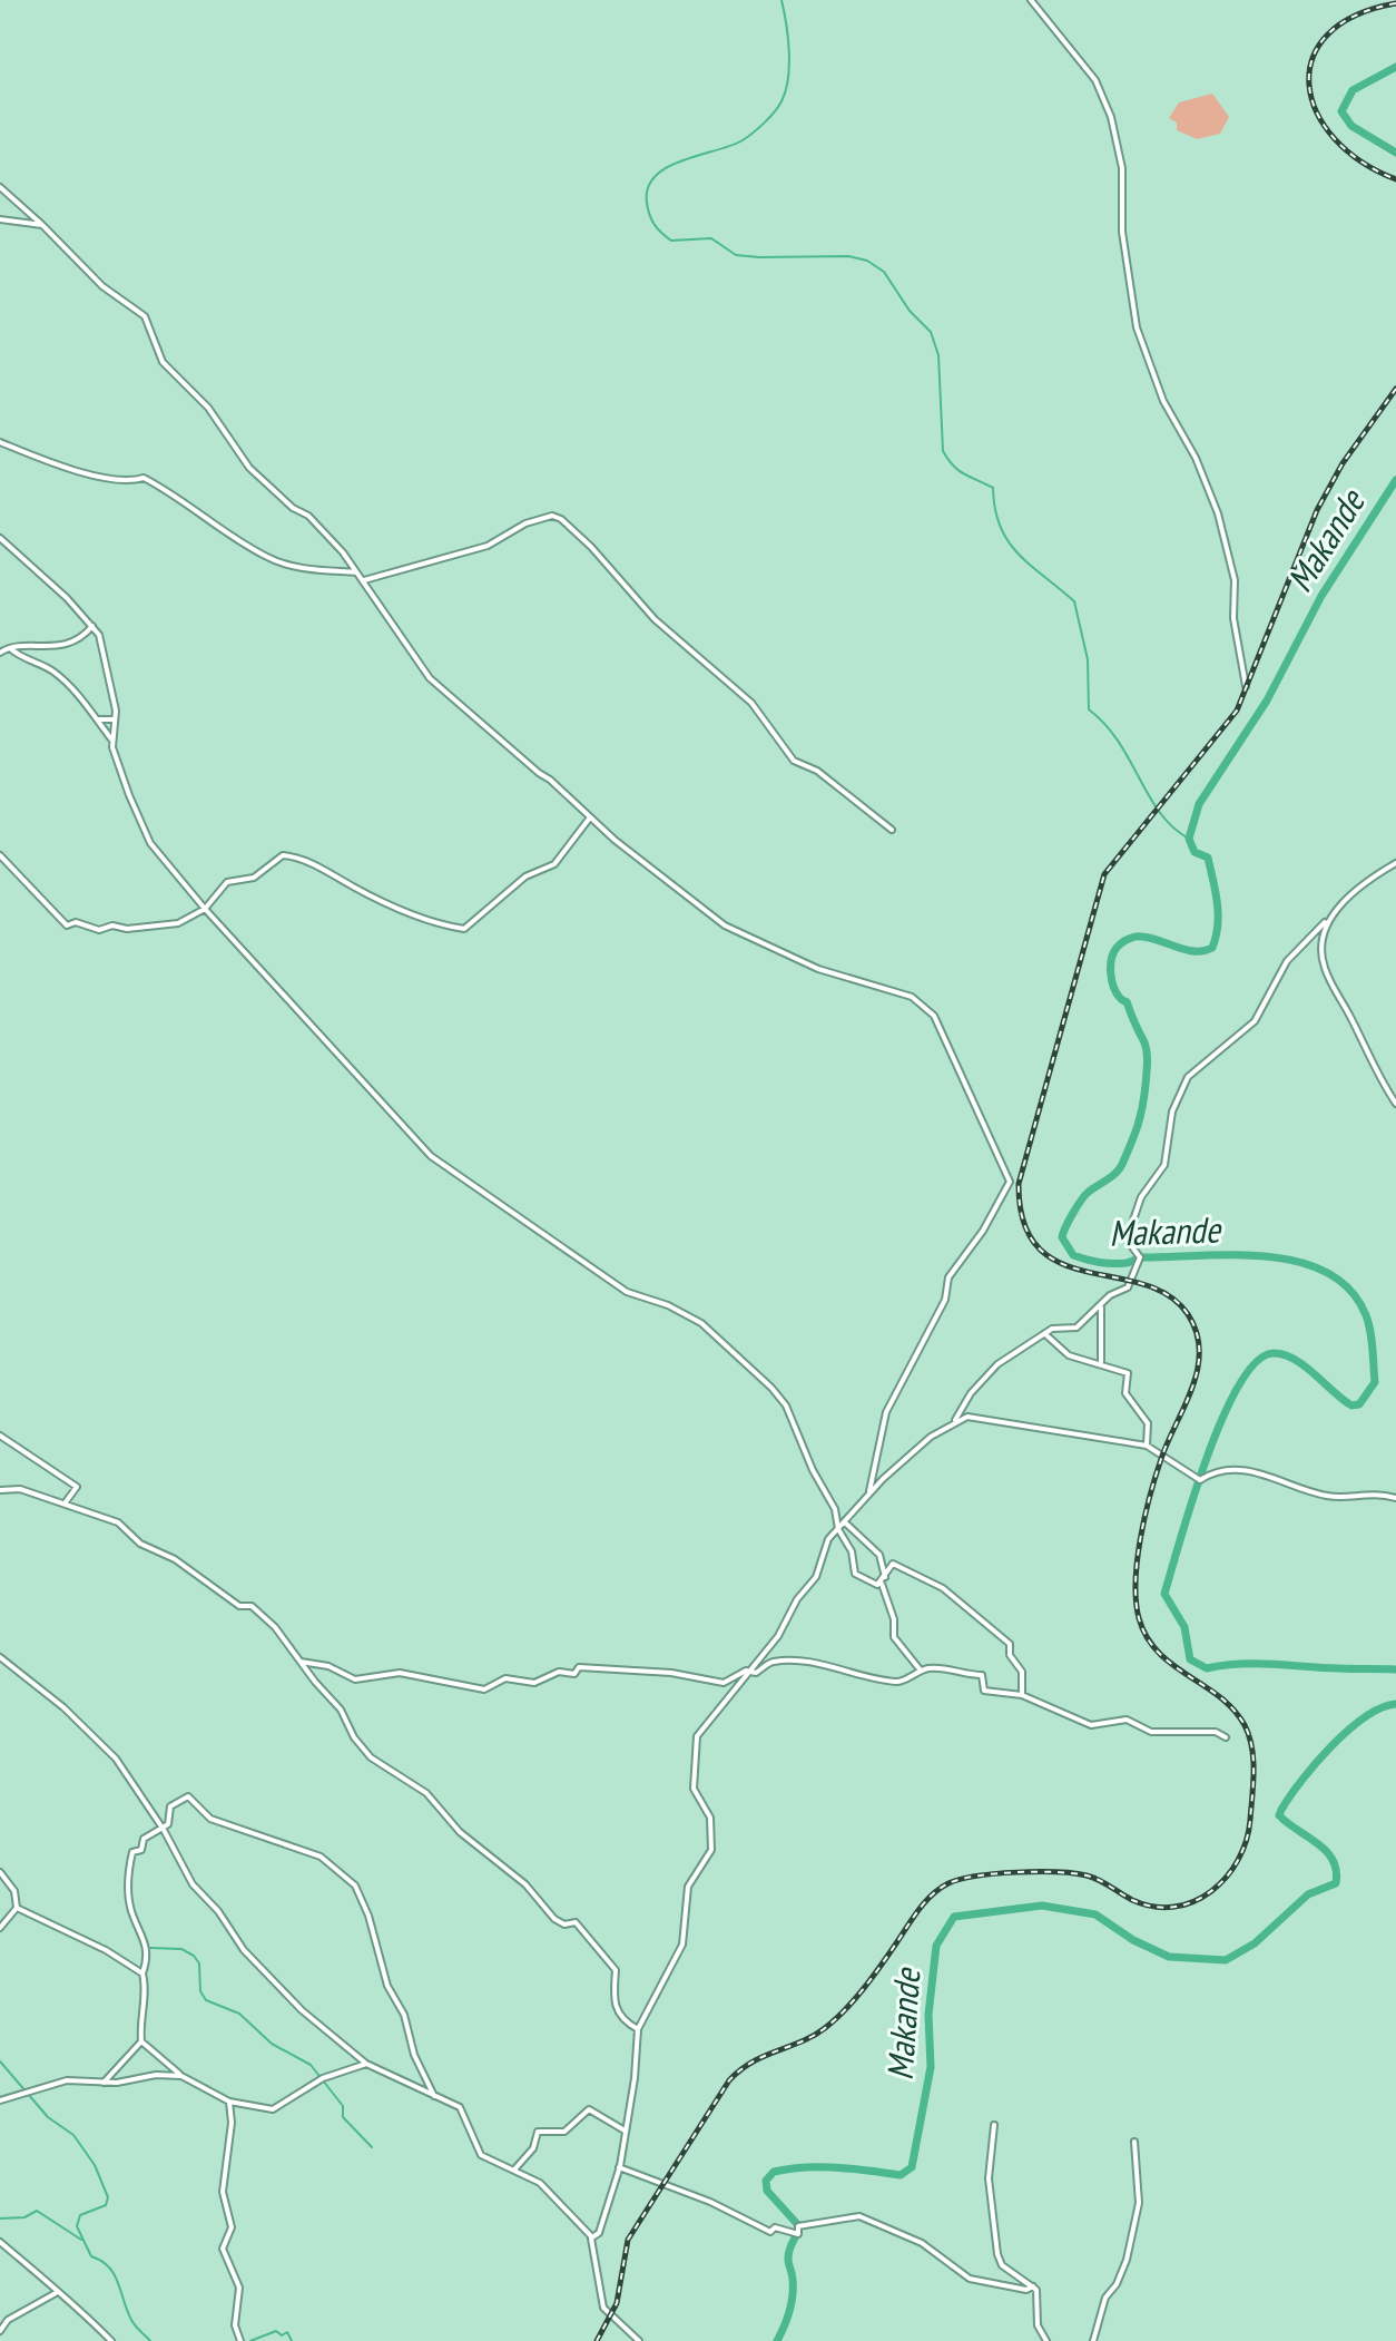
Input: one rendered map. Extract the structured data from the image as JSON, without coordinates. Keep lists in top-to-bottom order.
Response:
{
  "water": ["Makande"]
}
